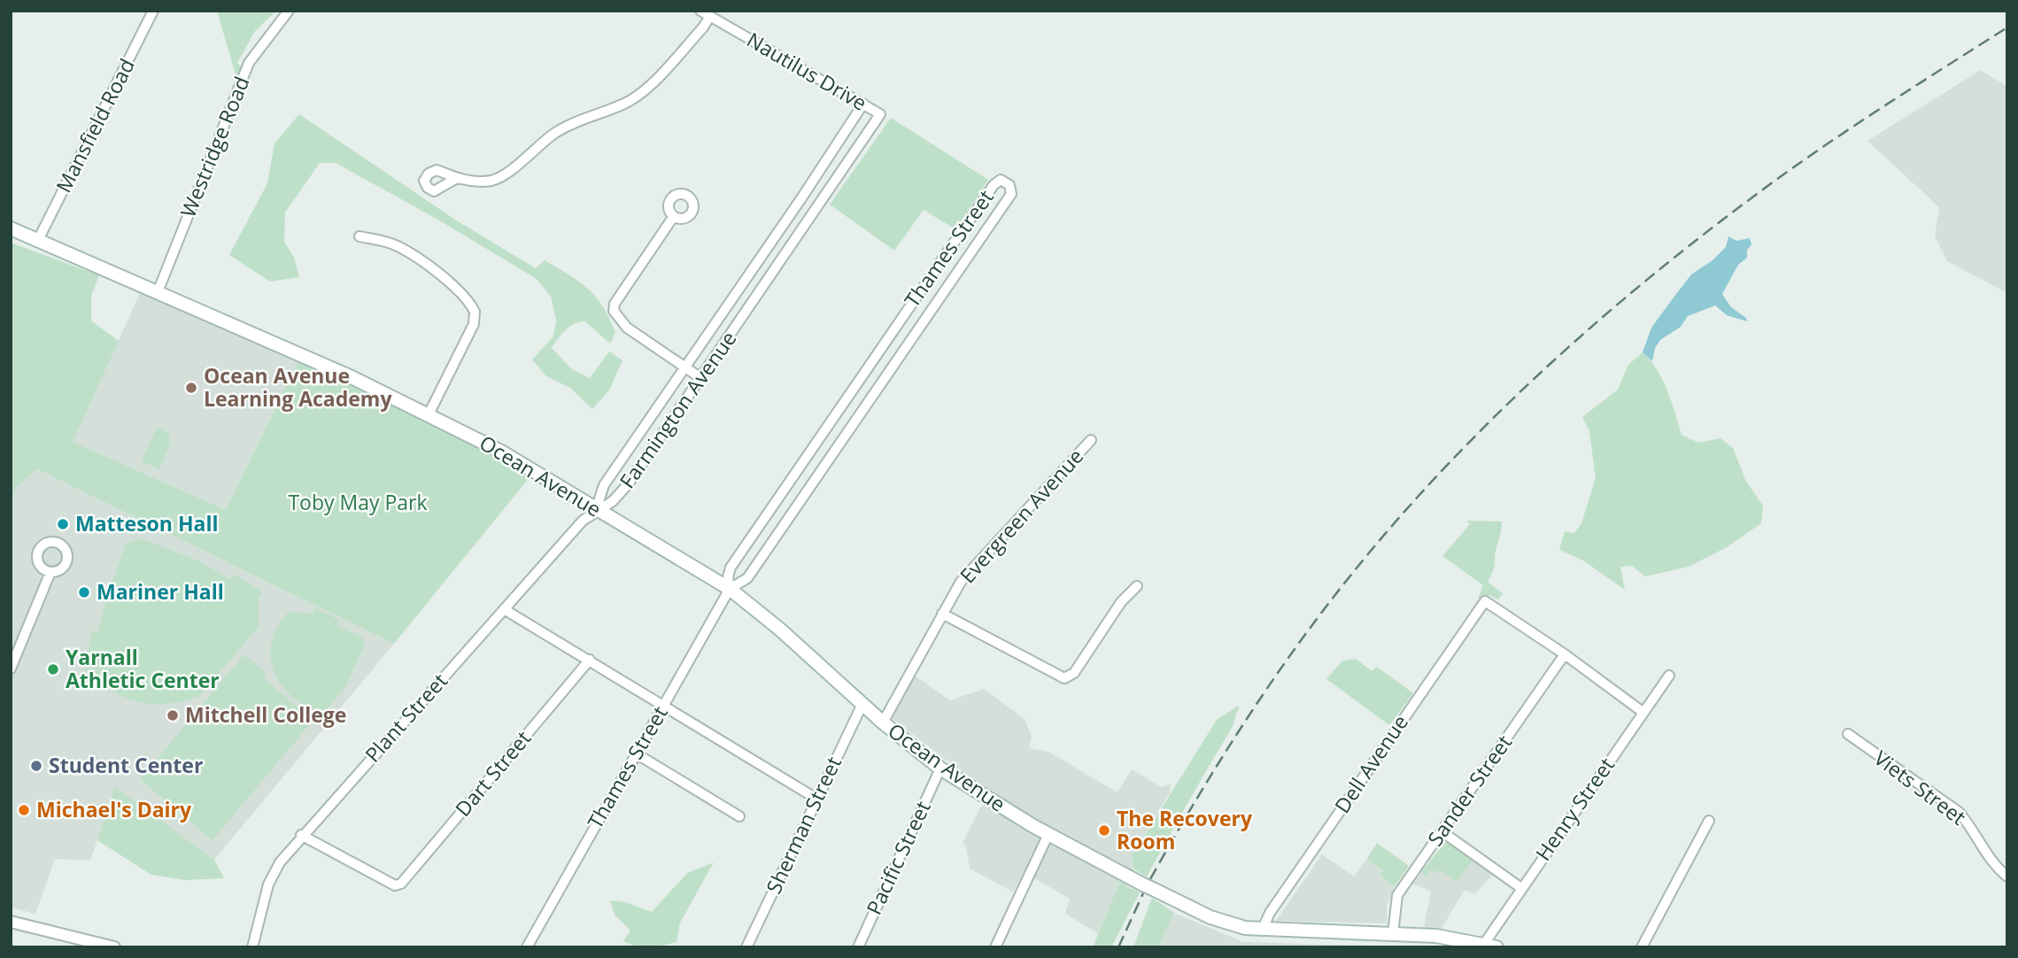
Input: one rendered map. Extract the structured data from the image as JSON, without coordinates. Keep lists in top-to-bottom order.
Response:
{
  "streets": {
    "main road": ["Ocean Avenue"],
    "street": [
      "Nautilus Drive",
      "Mansfield Road",
      "Westridge Road",
      "Thames Street",
      "Farmington Avenue",
      "Evergreen Avenue",
      "Plant Street",
      "Dell Avenue",
      "Dart Street",
      "Viets Street",
      "Sander Street",
      "Henry Street",
      "Sherman Street",
      "Pacific Street"
    ]
  },
  "crossings": [
    ["Nautilus Drive", "Farmington Avenue"],
    ["Mansfield Road", "Ocean Avenue"],
    ["Westridge Road", "Ocean Avenue"],
    ["Thames Street", "Ocean Avenue"],
    ["Farmington Avenue", "Ocean Avenue"],
    ["Farmington Avenue", "Plant Street"],
    ["Ocean Avenue", "Evergreen Avenue"],
    ["Ocean Avenue", "Plant Street"],
    ["Ocean Avenue", "Dell Avenue"],
    ["Ocean Avenue", "Sander Street"],
    ["Ocean Avenue", "Henry Street"],
    ["Ocean Avenue", "Sherman Street"],
    ["Ocean Avenue", "Pacific Street"],
    ["Plant Street", "Dart Street"],
    ["Dell Avenue", "Sander Street"]
  ],
  "parks": ["Toby May Park"],
  "places": [
    "Ocean Avenue Learning Academy",
    "Matteson Hall",
    "Mariner Hall",
    "Yarnall Athletic Center",
    "Mitchell College",
    "Student Center",
    "Michael's Dairy",
    "The Recovery Room"
  ]
}
